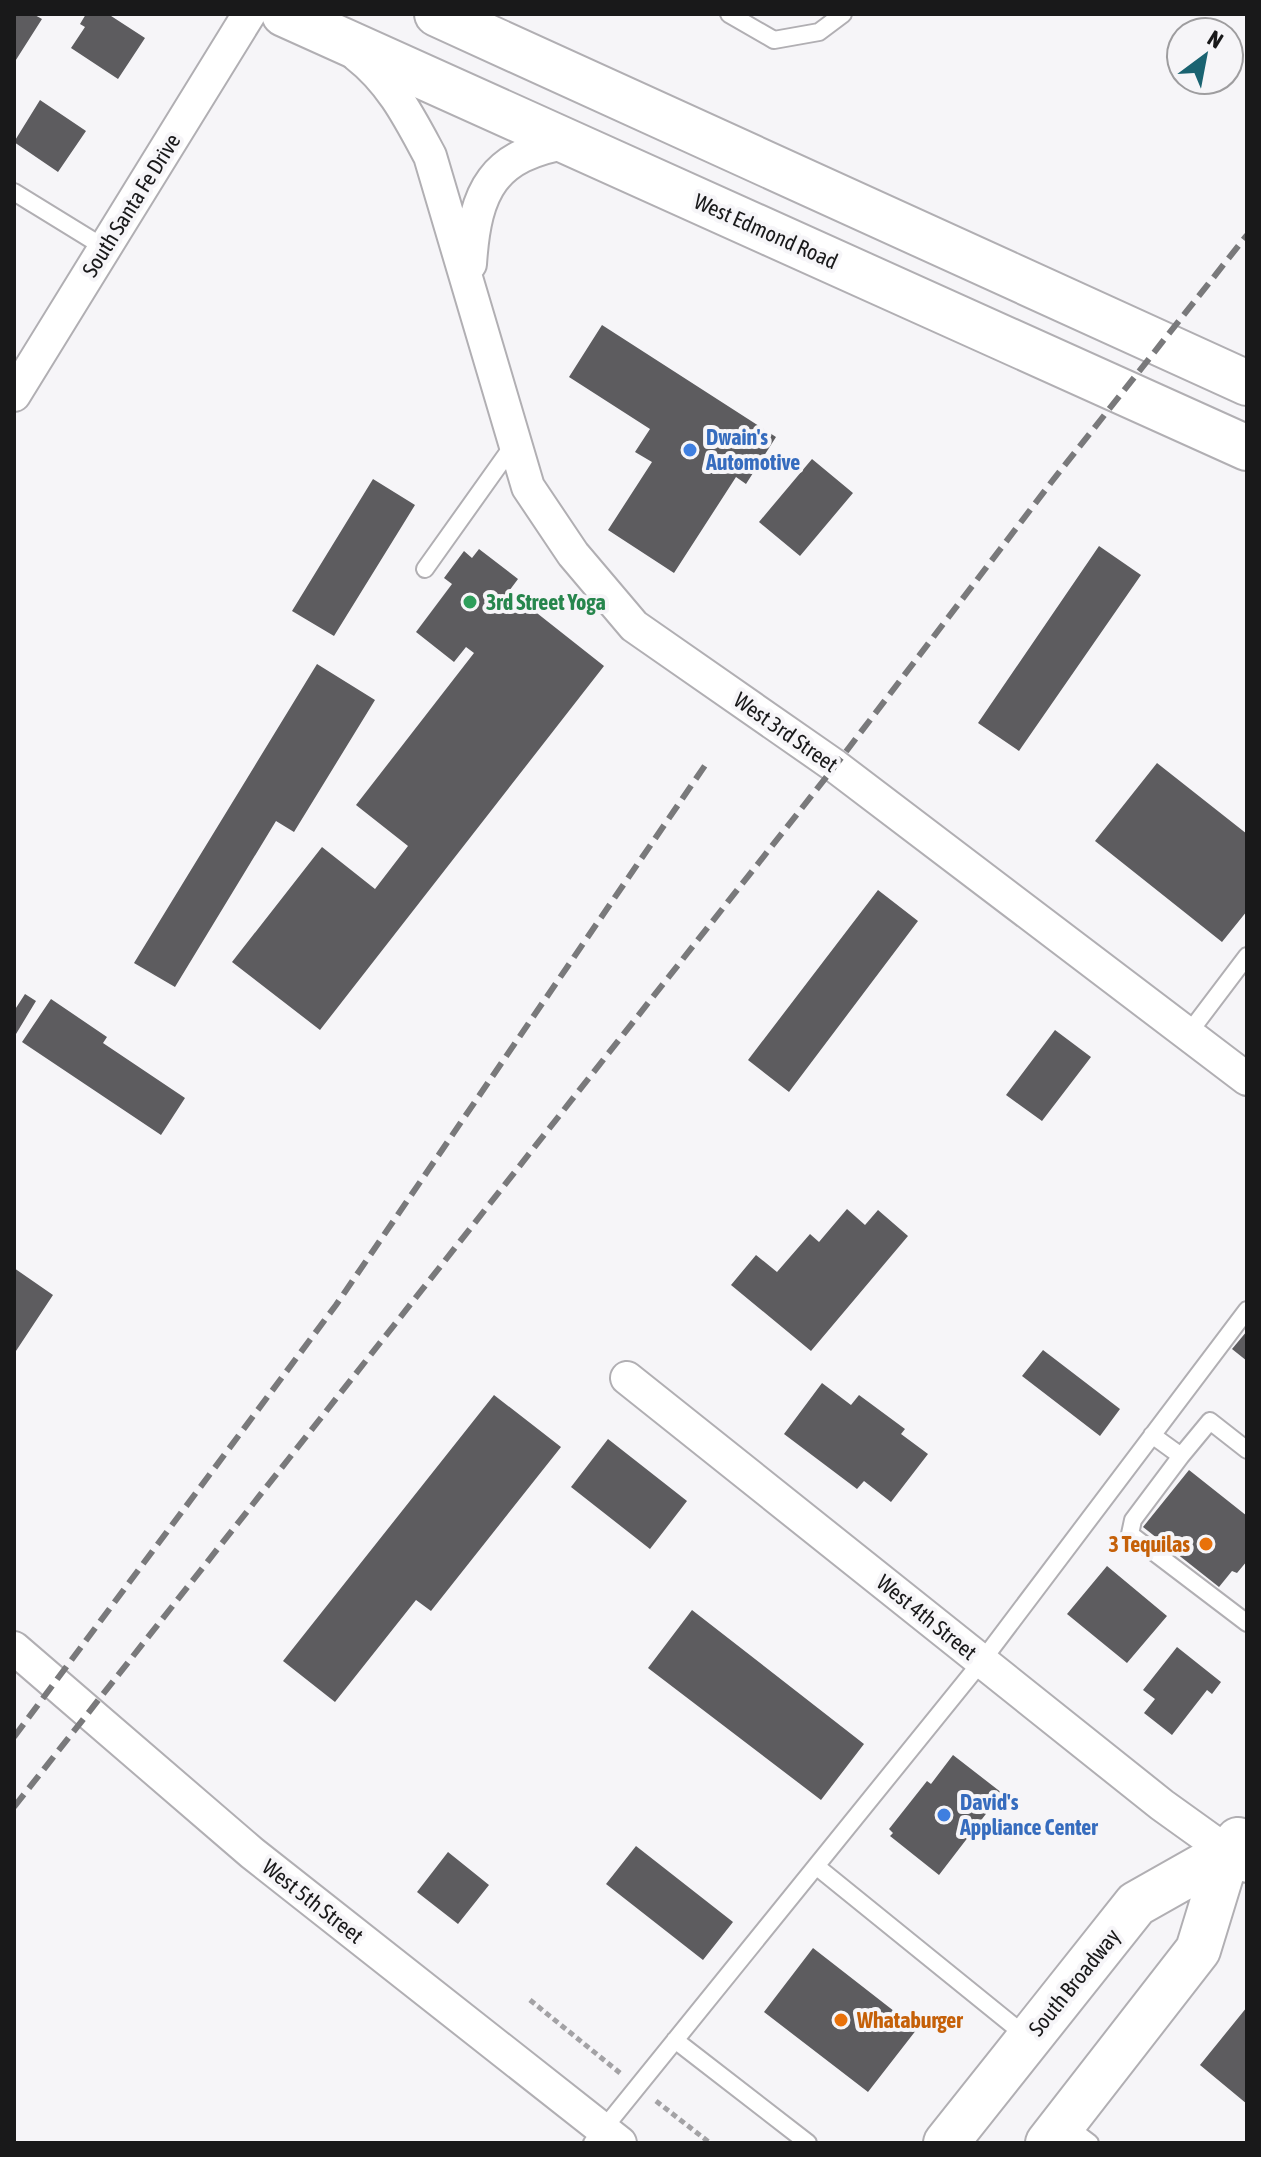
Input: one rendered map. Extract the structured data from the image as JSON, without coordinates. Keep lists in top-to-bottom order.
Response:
{
  "streets": {
    "main road": ["West Edmond Road", "South Broadway"],
    "street": [
      "South Santa Fe Drive",
      "West 3rd Street",
      "West 4th Street",
      "West 5th Street"
    ]
  },
  "crossings": [
    ["West Edmond Road", "West 3rd Street"],
    ["West 4th Street", "South Broadway"]
  ],
  "places": [
    "Dwain's Automotive",
    "3rd Street Yoga",
    "3 Tequilas",
    "David's Appliance Center",
    "Whataburger"
  ],
  "north": "top right"
}
